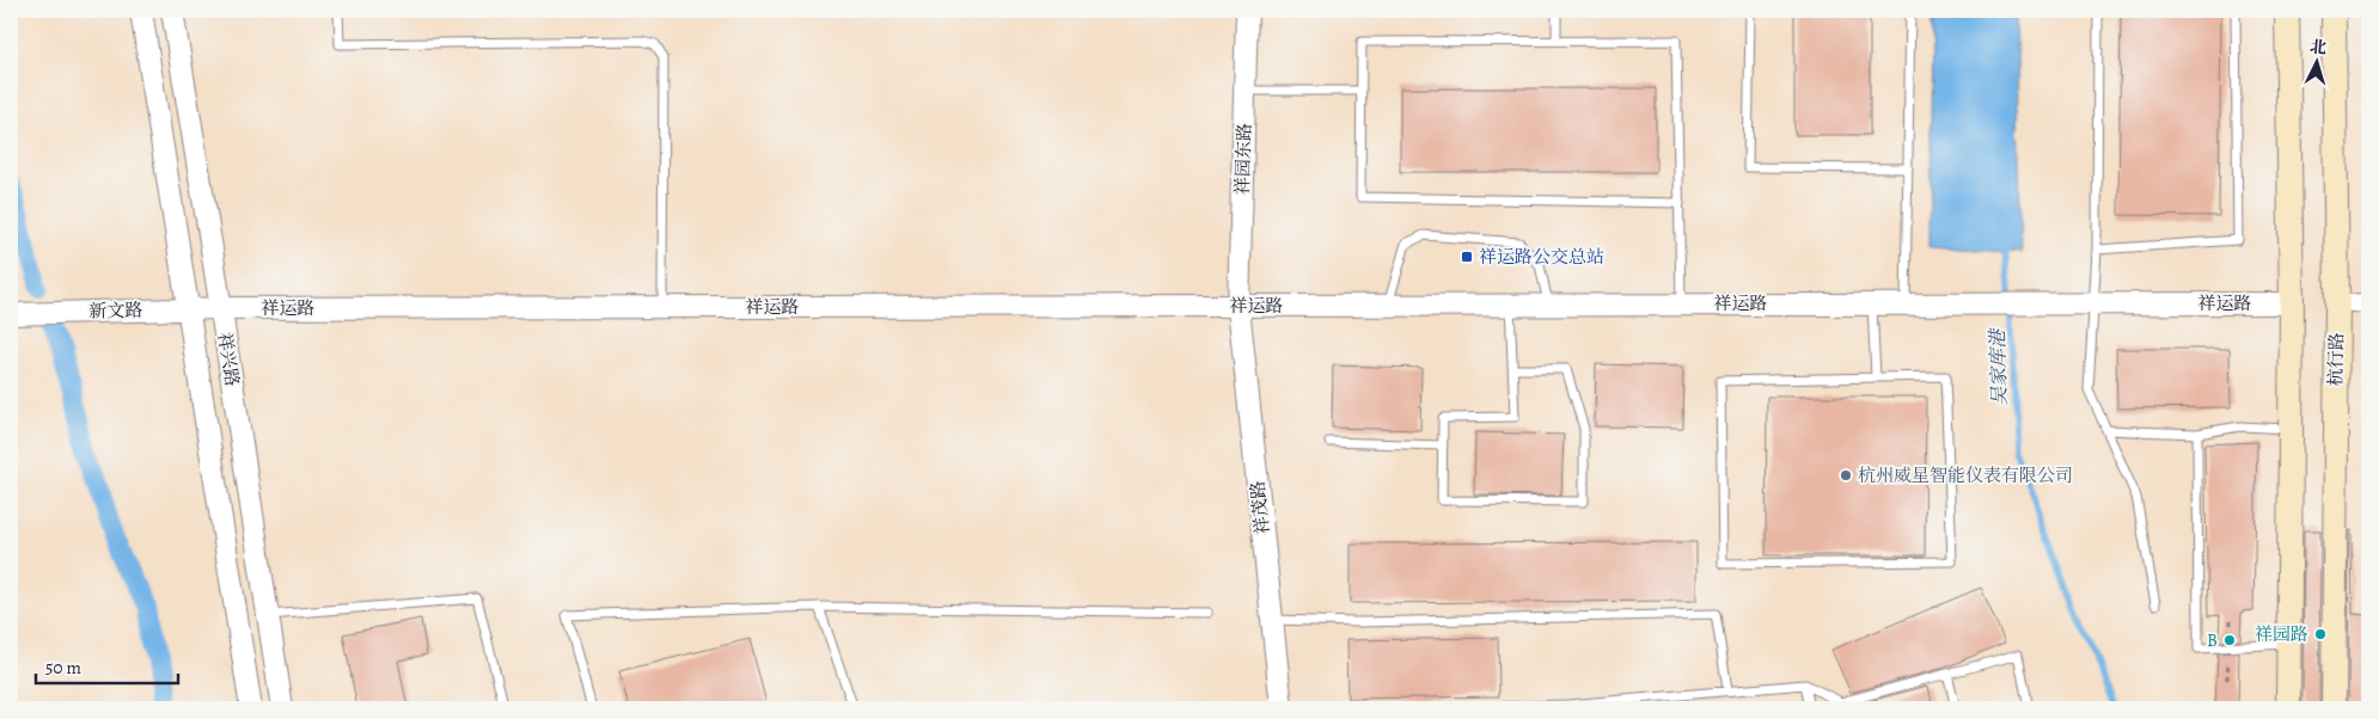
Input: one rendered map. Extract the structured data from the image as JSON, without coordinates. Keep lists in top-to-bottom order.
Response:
{
  "streets": {
    "main road": ["杭行路"],
    "street": [
      "祥园东路",
      "祥运路",
      "新文路",
      "祥兴路",
      "祥茂路"
    ]
  },
  "crossings": [
    ["祥园东路", "祥运路"],
    ["祥园东路", "祥茂路"],
    ["祥运路", "新文路"],
    ["祥运路", "祥兴路"],
    ["祥运路", "祥茂路"],
    ["新文路", "祥兴路"]
  ],
  "water": ["吴家库港"],
  "places": {
    "transit": ["祥运路公交总站"],
    "other": ["杭州威星智能仪表有限公司", "祥园路", "B"]
  },
  "scale_bar": "50 m",
  "north": "top"
}
